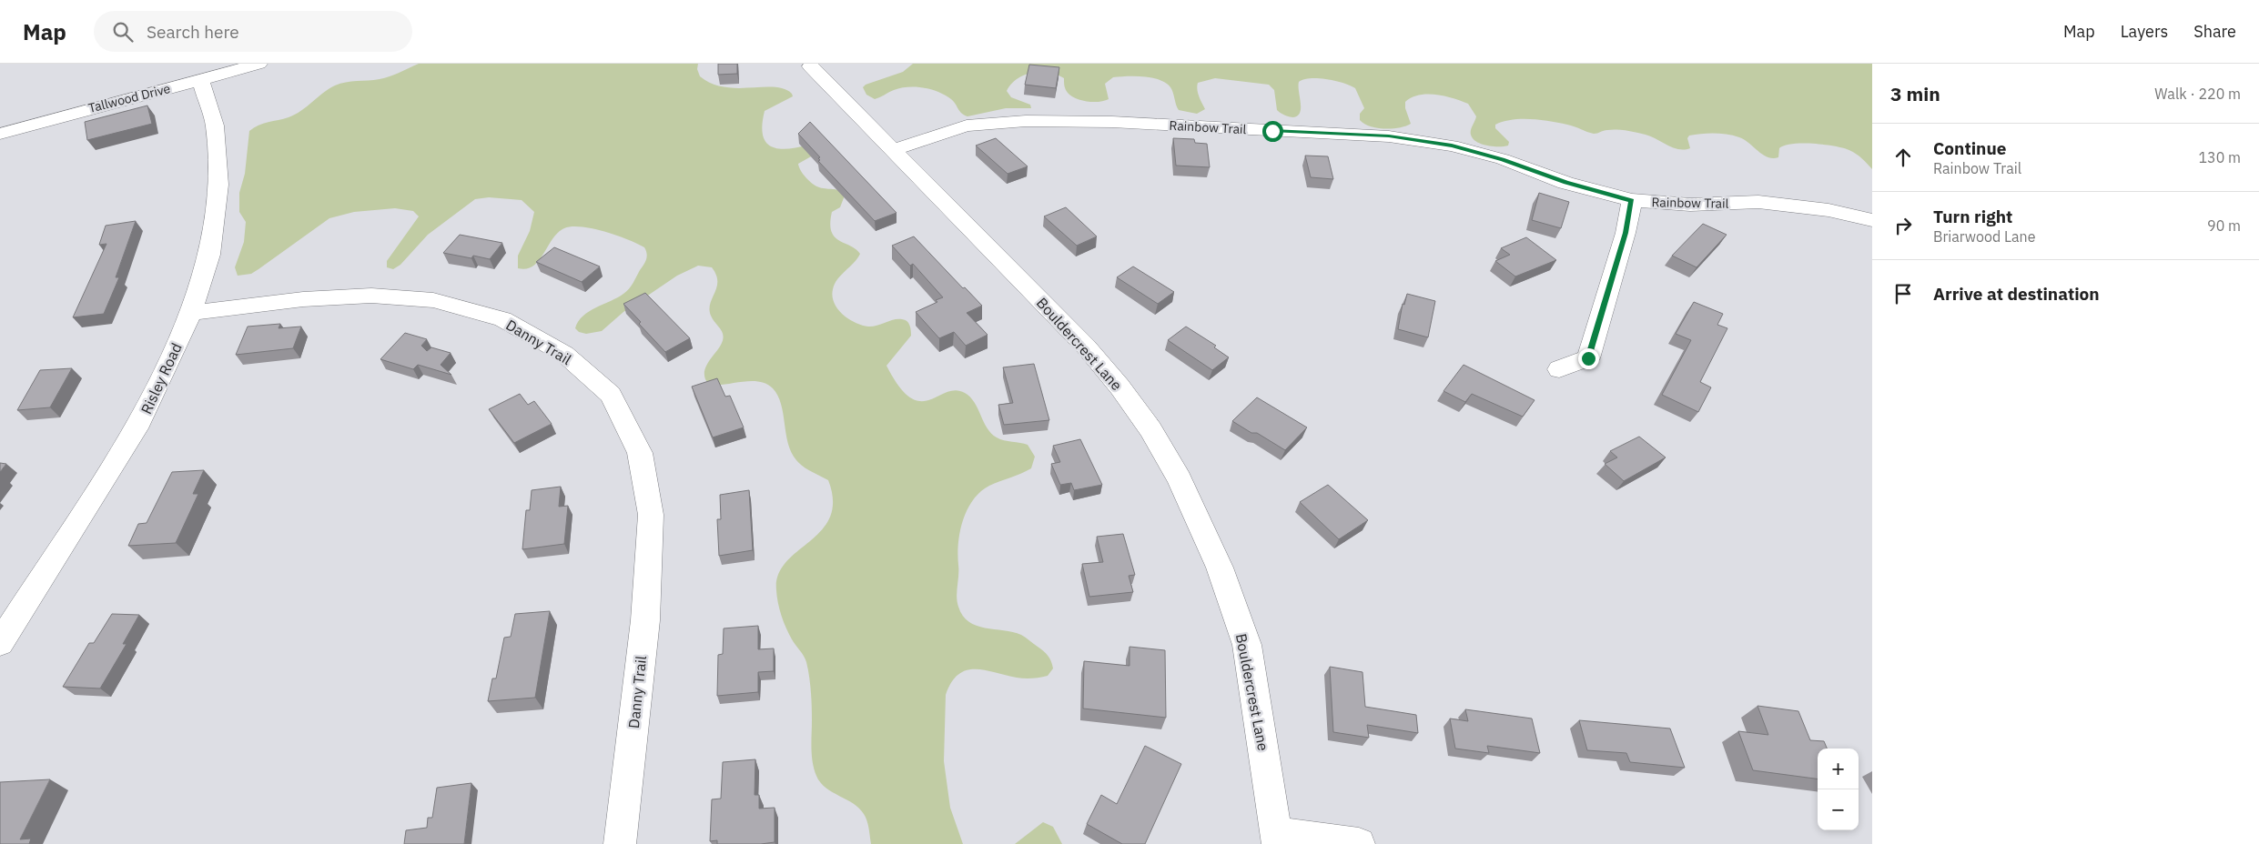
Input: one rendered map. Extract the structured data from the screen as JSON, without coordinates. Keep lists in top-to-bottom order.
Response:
{
  "streets": {
    "street": [
      "Tallwood Drive",
      "Rainbow Trail",
      "Danny Trail",
      "Bouldercrest Lane",
      "Risley Road"
    ]
  },
  "crossings": [
    ["Tallwood Drive", "Risley Road"],
    ["Rainbow Trail", "Bouldercrest Lane"],
    ["Danny Trail", "Risley Road"]
  ],
  "page": {
    "header": "Map",
    "search": "Search here",
    "nav": ["Map", "Layers", "Share"],
    "heading": ["3 min", "Walk · 220 m"],
    "list": [
      ["Continue", "Rainbow Trail", "130 m"],
      ["Turn right", "Briarwood Lane", "90 m"],
      "Arrive at destination"
    ],
    "map_buttons": ["+", "−"]
  }
}
